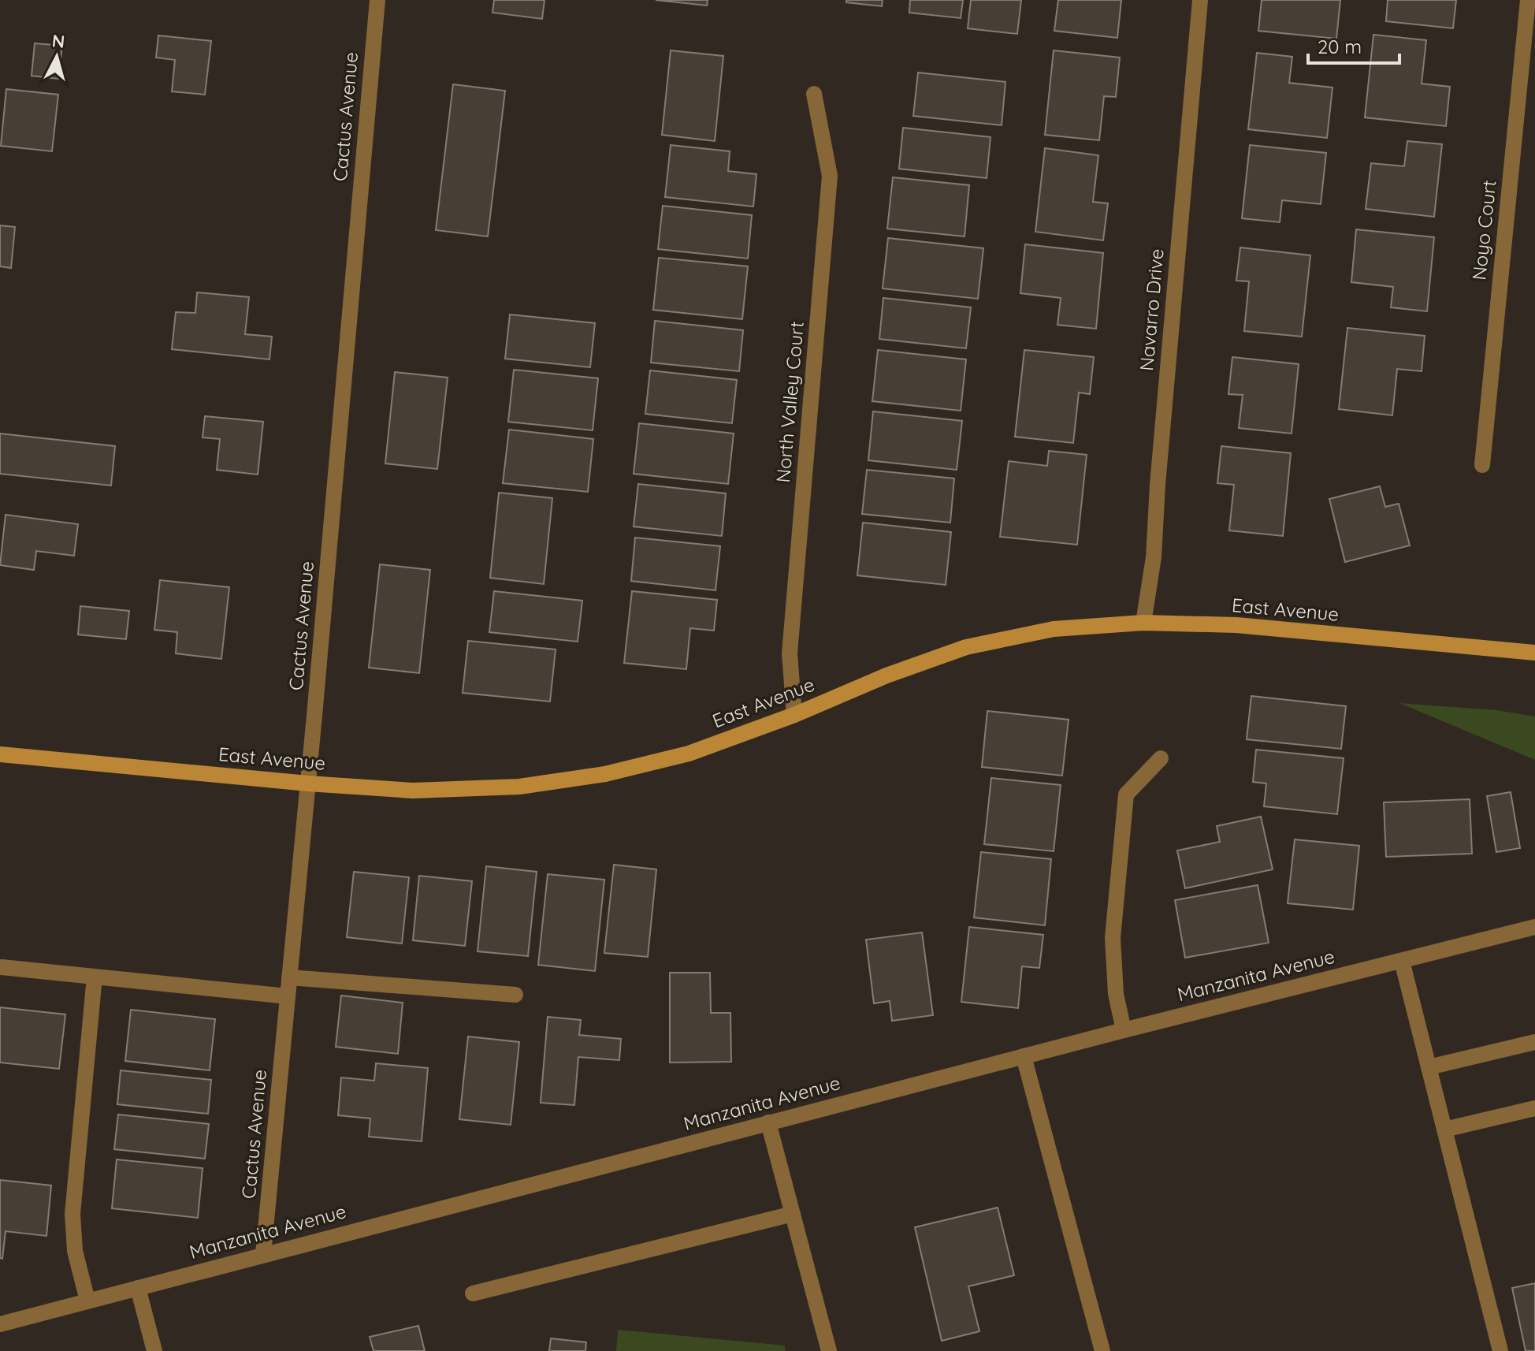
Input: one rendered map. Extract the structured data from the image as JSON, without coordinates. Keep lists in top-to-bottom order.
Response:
{
  "streets": {
    "main road": ["East Avenue"],
    "street": [
      "Cactus Avenue",
      "Noyo Court",
      "Navarro Drive",
      "North Valley Court",
      "Manzanita Avenue"
    ]
  },
  "crossings": [
    ["Cactus Avenue", "East Avenue"],
    ["Cactus Avenue", "Manzanita Avenue"],
    ["Navarro Drive", "East Avenue"],
    ["North Valley Court", "East Avenue"]
  ],
  "scale_bar": "20 m",
  "north": "top"
}
